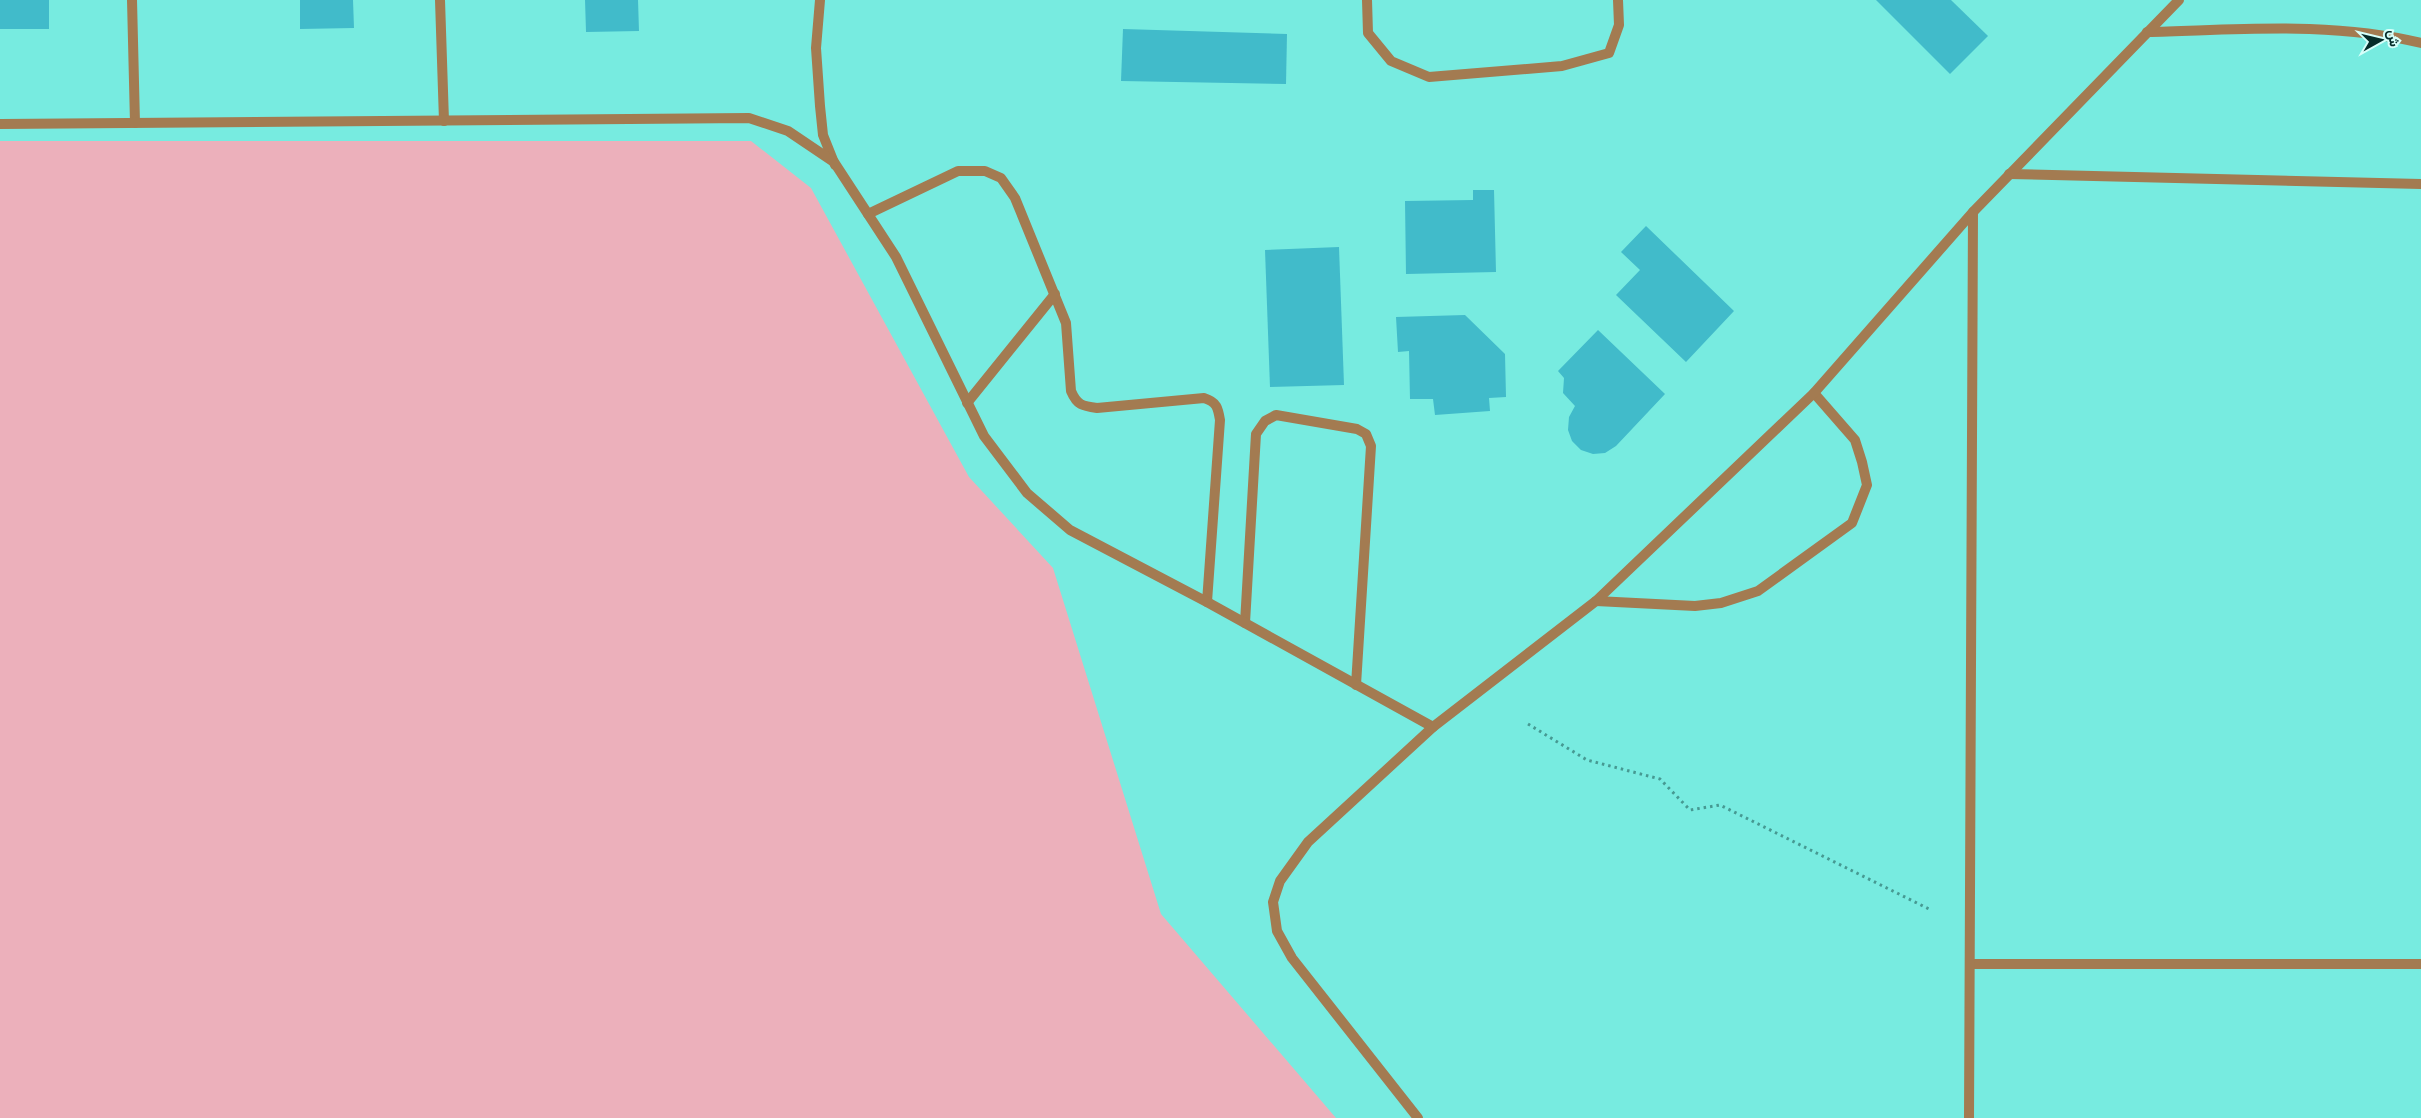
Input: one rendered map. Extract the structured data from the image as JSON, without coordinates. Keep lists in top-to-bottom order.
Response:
{
  "north": "right"
}
